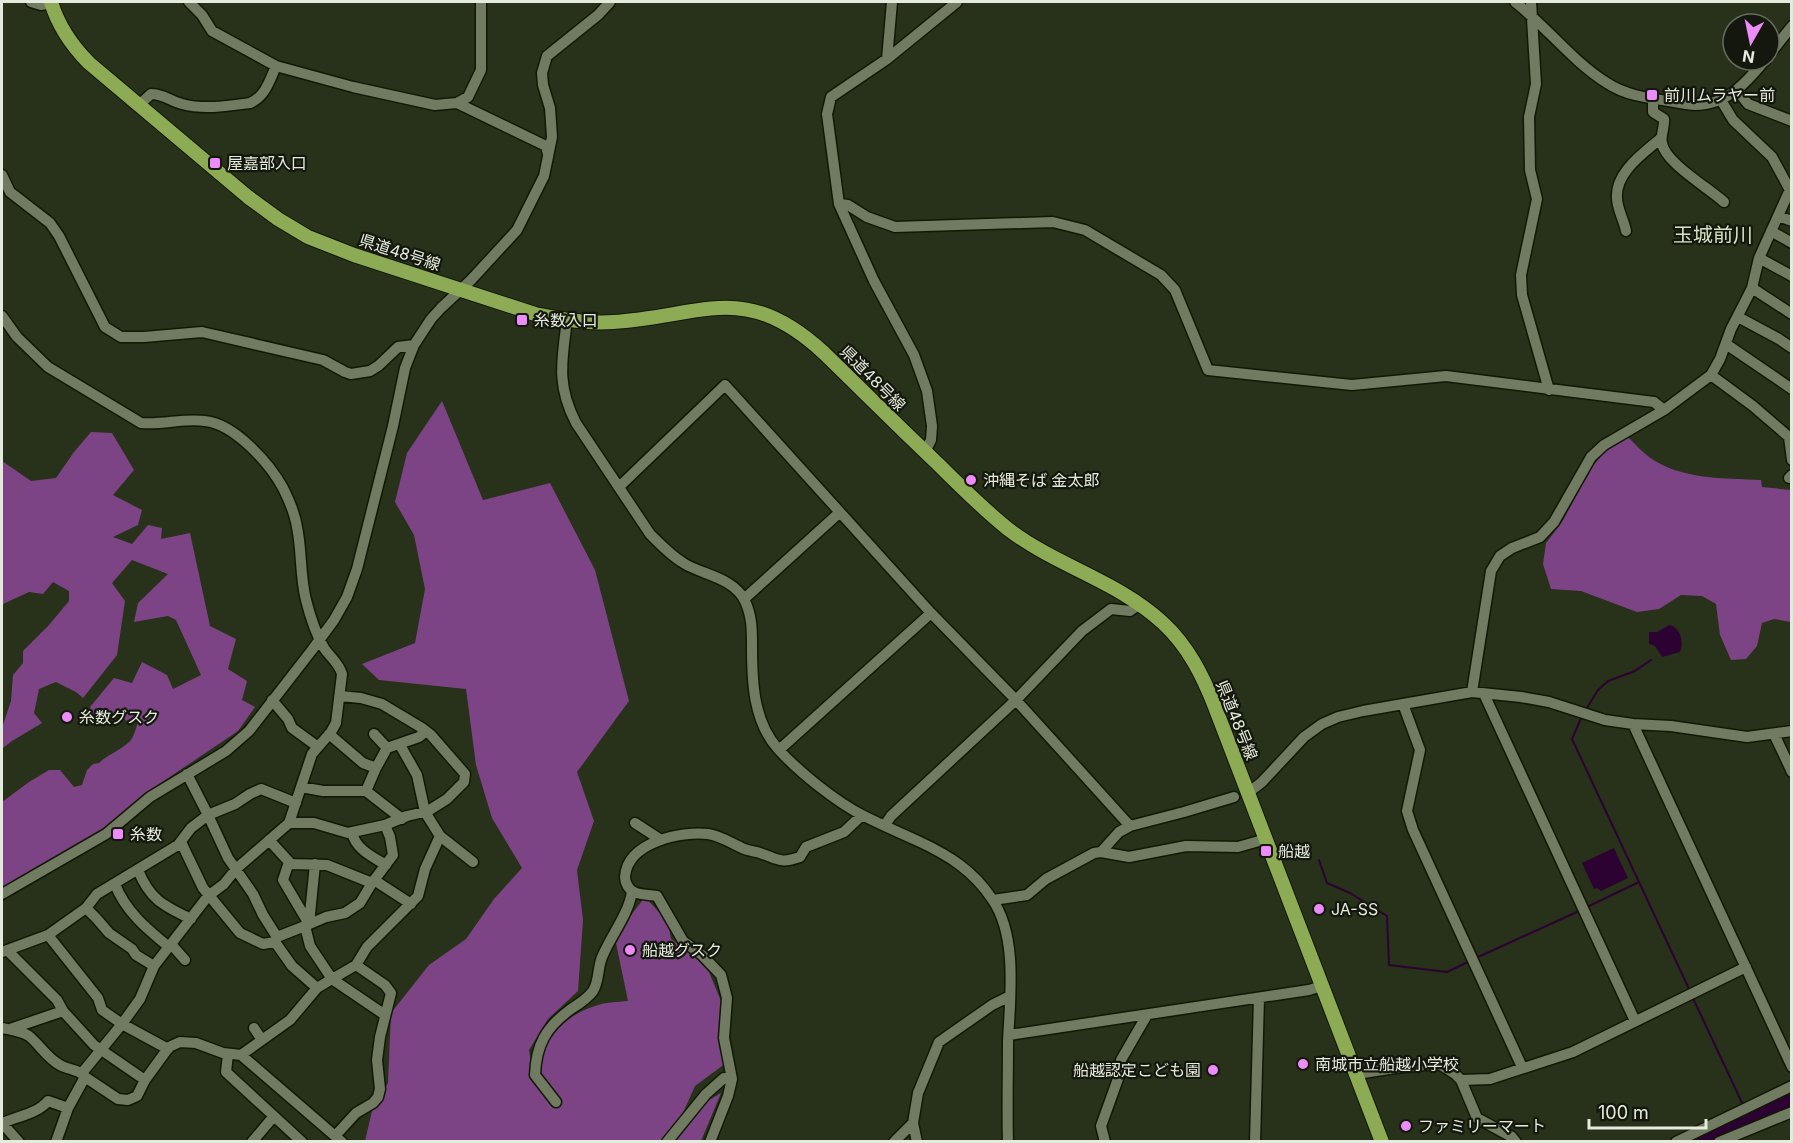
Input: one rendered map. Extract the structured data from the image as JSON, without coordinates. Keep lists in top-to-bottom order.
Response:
{
  "streets": {
    "main road": ["県道48号線"]
  },
  "districts": ["玉城前川"],
  "places": {
    "transit": [
      "前川ムラヤー前",
      "屋嘉部入口",
      "糸数入口",
      "糸数",
      "船越"
    ],
    "other": [
      "沖縄そば 金太郎",
      "糸数グスク",
      "JA-SS",
      "船越グスク",
      "南城市立船越小学校",
      "船越認定こども園",
      "ファミリーマート"
    ]
  },
  "scale_bar": "100 m",
  "north": "bottom"
}
